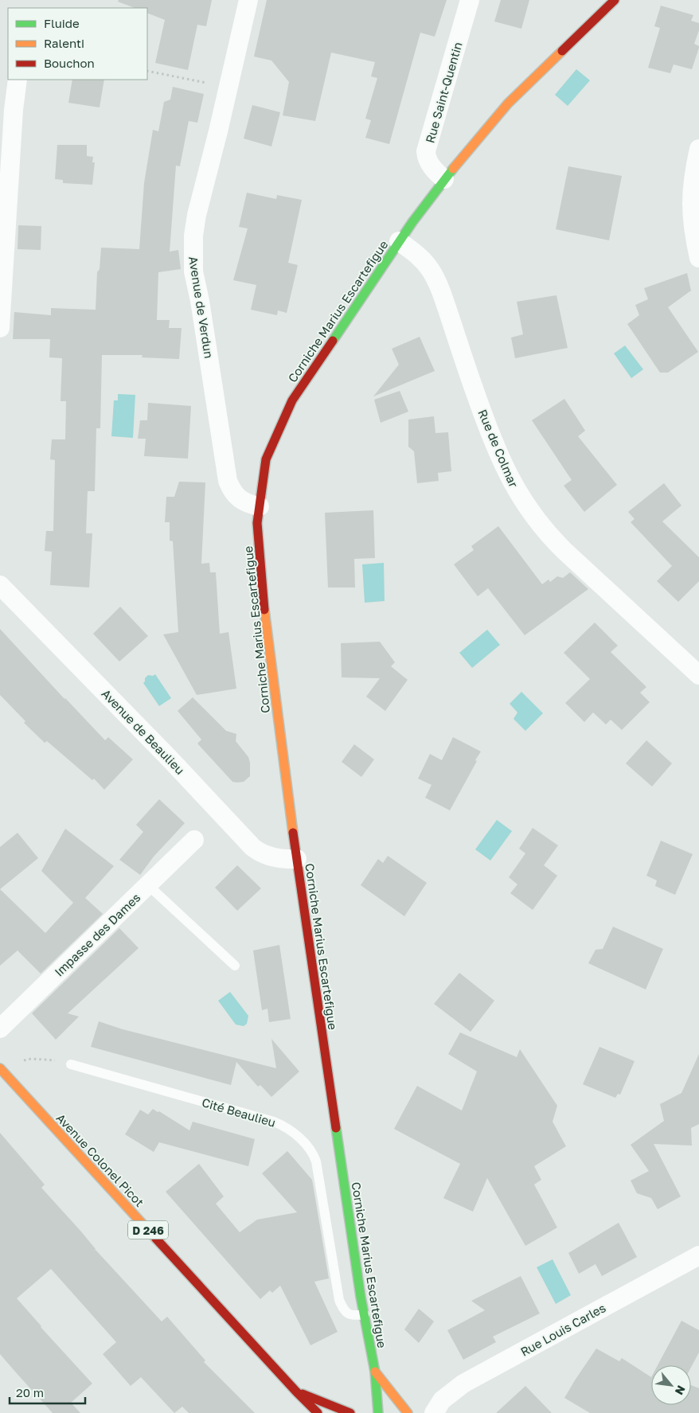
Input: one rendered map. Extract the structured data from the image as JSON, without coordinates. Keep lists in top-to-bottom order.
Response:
{
  "streets": {
    "main road": ["Corniche Marius Escartefigue", "Avenue Colonel Picot", "D 246"],
    "street": [
      "Rue Saint-Quentin",
      "Avenue de Verdun",
      "Rue de Colmar",
      "Avenue de Beaulieu",
      "Impasse des Dames",
      "Rue Louis Carles"
    ],
    "lane": ["Cité Beaulieu"]
  },
  "crossings": [
    ["Rue Saint-Quentin", "Corniche Marius Escartefigue"],
    ["Avenue de Verdun", "Corniche Marius Escartefigue"],
    ["Corniche Marius Escartefigue", "Rue de Colmar"],
    ["Corniche Marius Escartefigue", "Avenue de Beaulieu"],
    ["Corniche Marius Escartefigue", "Cité Beaulieu"]
  ],
  "legend": ["Fluide", "Ralenti", "Bouchon"],
  "scale_bar": "20 m",
  "north": "bottom right"
}
